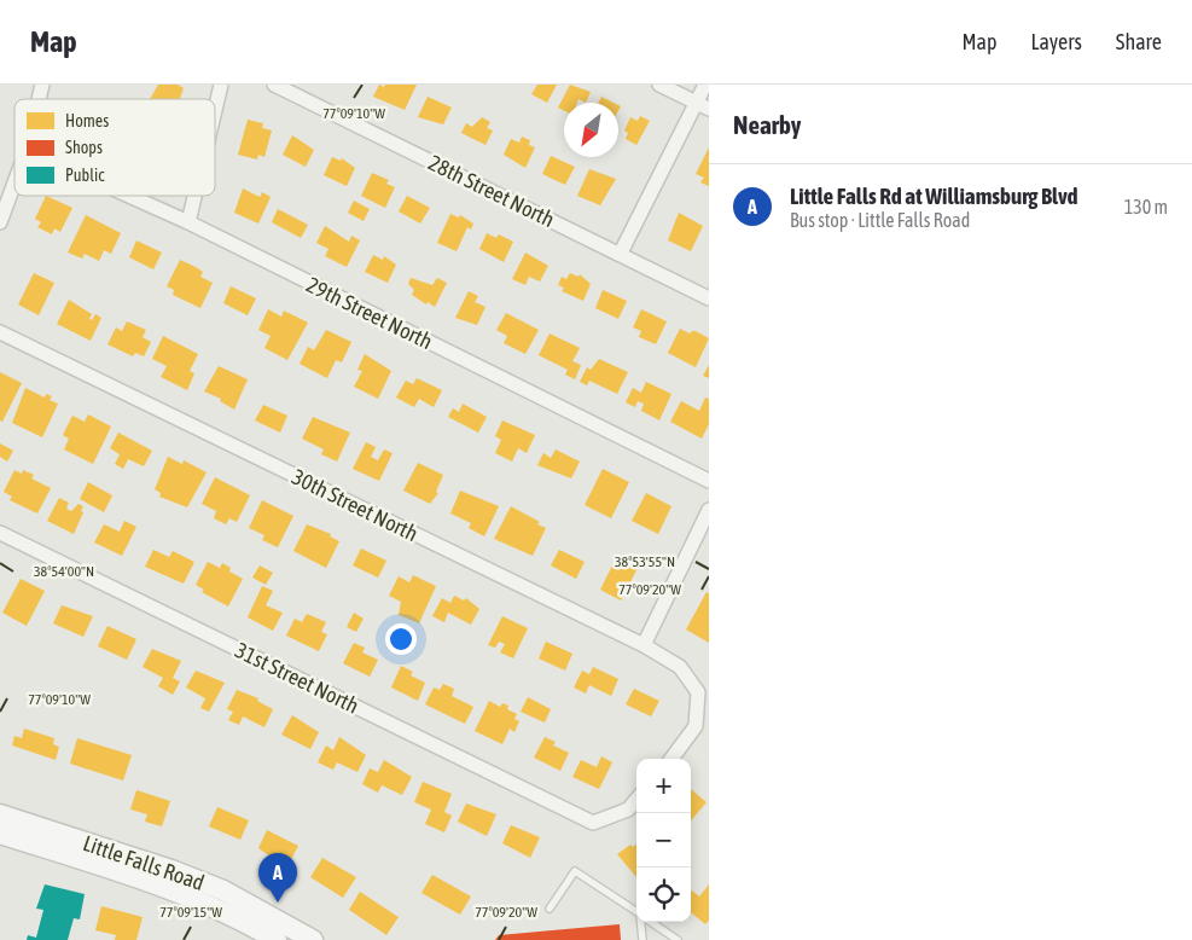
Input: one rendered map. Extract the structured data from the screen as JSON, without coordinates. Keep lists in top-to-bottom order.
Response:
{
  "streets": {
    "street": [
      "28th Street North",
      "29th Street North",
      "30th Street North",
      "31st Street North",
      "Little Falls Road"
    ]
  },
  "legend": ["Homes", "Shops", "Public"],
  "north": "bottom left",
  "page": {
    "header": "Map",
    "nav": ["Map", "Layers", "Share"],
    "heading": "Nearby",
    "list": [
      {
        "mark": "A",
        "name": "Little Falls Rd at Williamsburg Blvd",
        "note": "Bus stop · Little Falls Road",
        "value": "130 m"
      }
    ],
    "map_buttons": ["+", "−"],
    "pins": "A"
  },
  "coordinates": [
    "77°09'10\"W",
    "38°53'55\"N",
    "38°54'00\"N",
    "77°09'20\"W",
    "77°09'15\"W"
  ]
}
